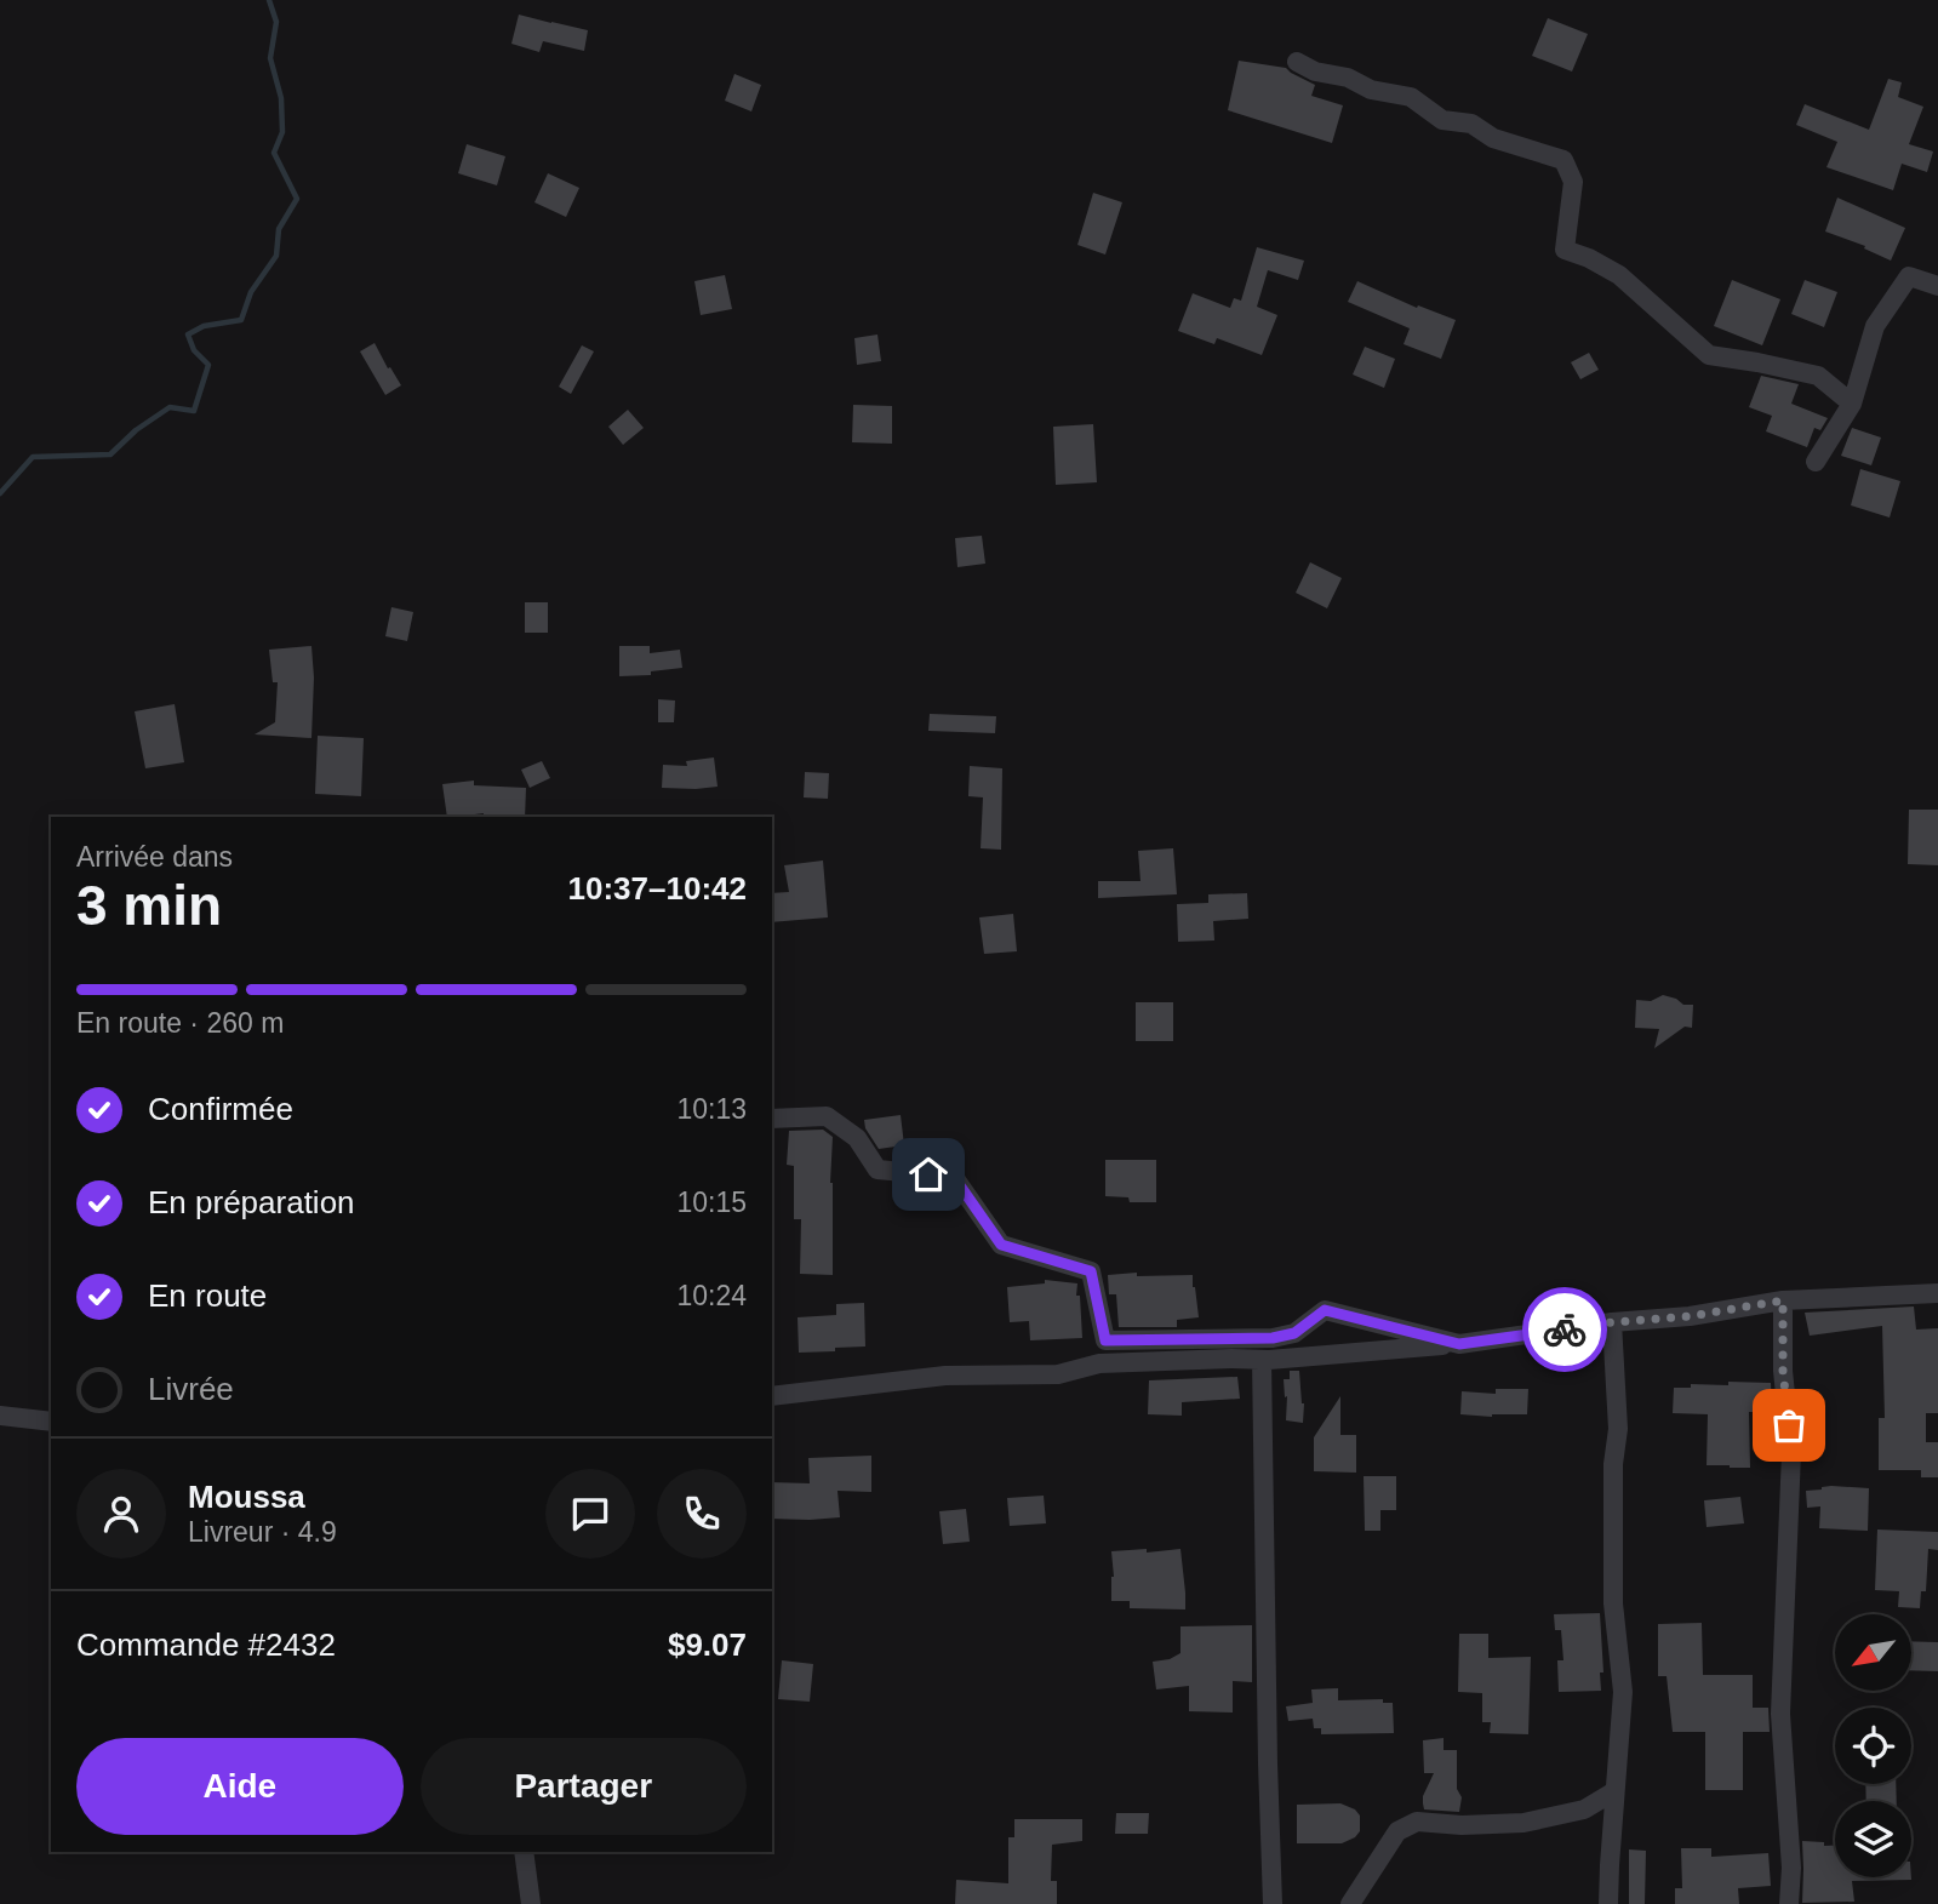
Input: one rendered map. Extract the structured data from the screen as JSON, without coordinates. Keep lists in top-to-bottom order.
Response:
{
  "north": "bottom left",
  "page": {
    "heading": ["3 min", "Arrivée dans", "10:37–10:42"],
    "panel": [
      "Moussa",
      "Livreur · 4.9",
      "Commande #2432",
      "$9.07"
    ],
    "bar": "En route · 260 m",
    "list": [
      ["Confirmée", "10:13"],
      ["En préparation", "10:15"],
      ["En route", "10:24"],
      "Livrée"
    ],
    "buttons": ["Aide", "Partager"]
  }
}
